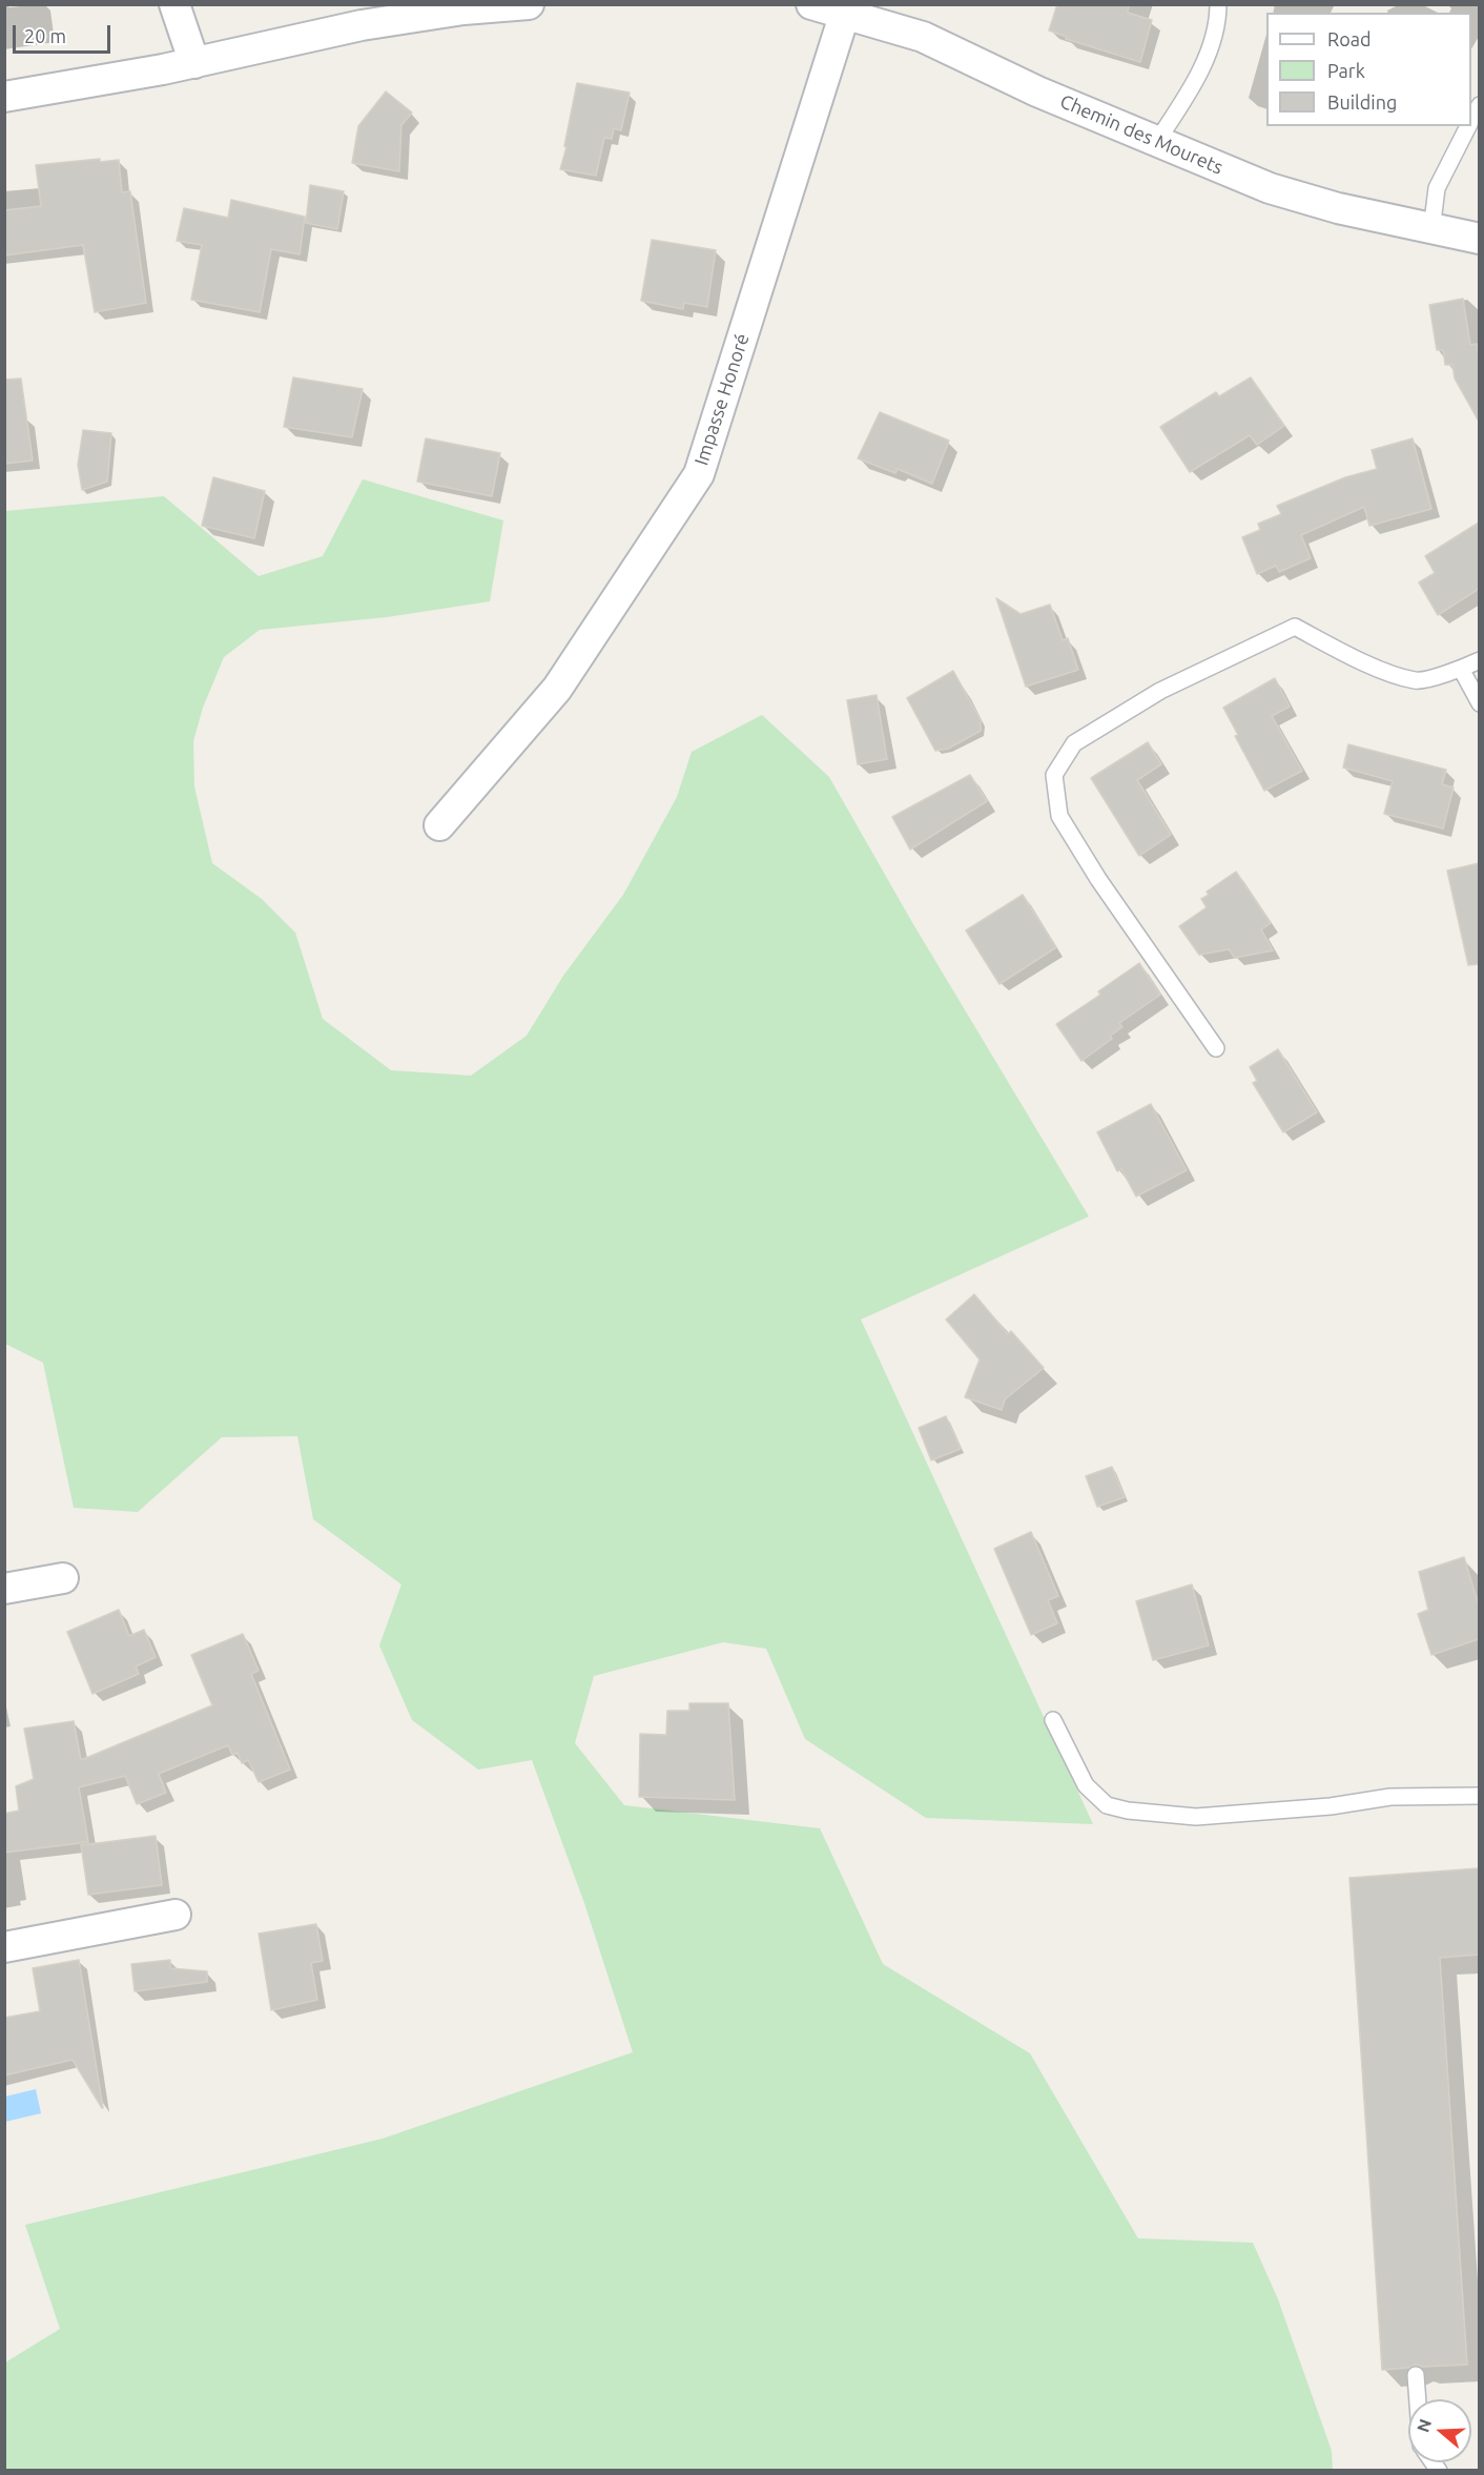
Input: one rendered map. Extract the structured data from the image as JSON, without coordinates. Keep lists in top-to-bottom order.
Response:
{
  "streets": {
    "street": ["Chemin des Mourets", "Impasse Honoré"]
  },
  "crossings": [
    ["Chemin des Mourets", "Impasse Honoré"]
  ],
  "legend": ["Road", "Park", "Building"],
  "scale_bar": "20 m",
  "north": "left"
}
